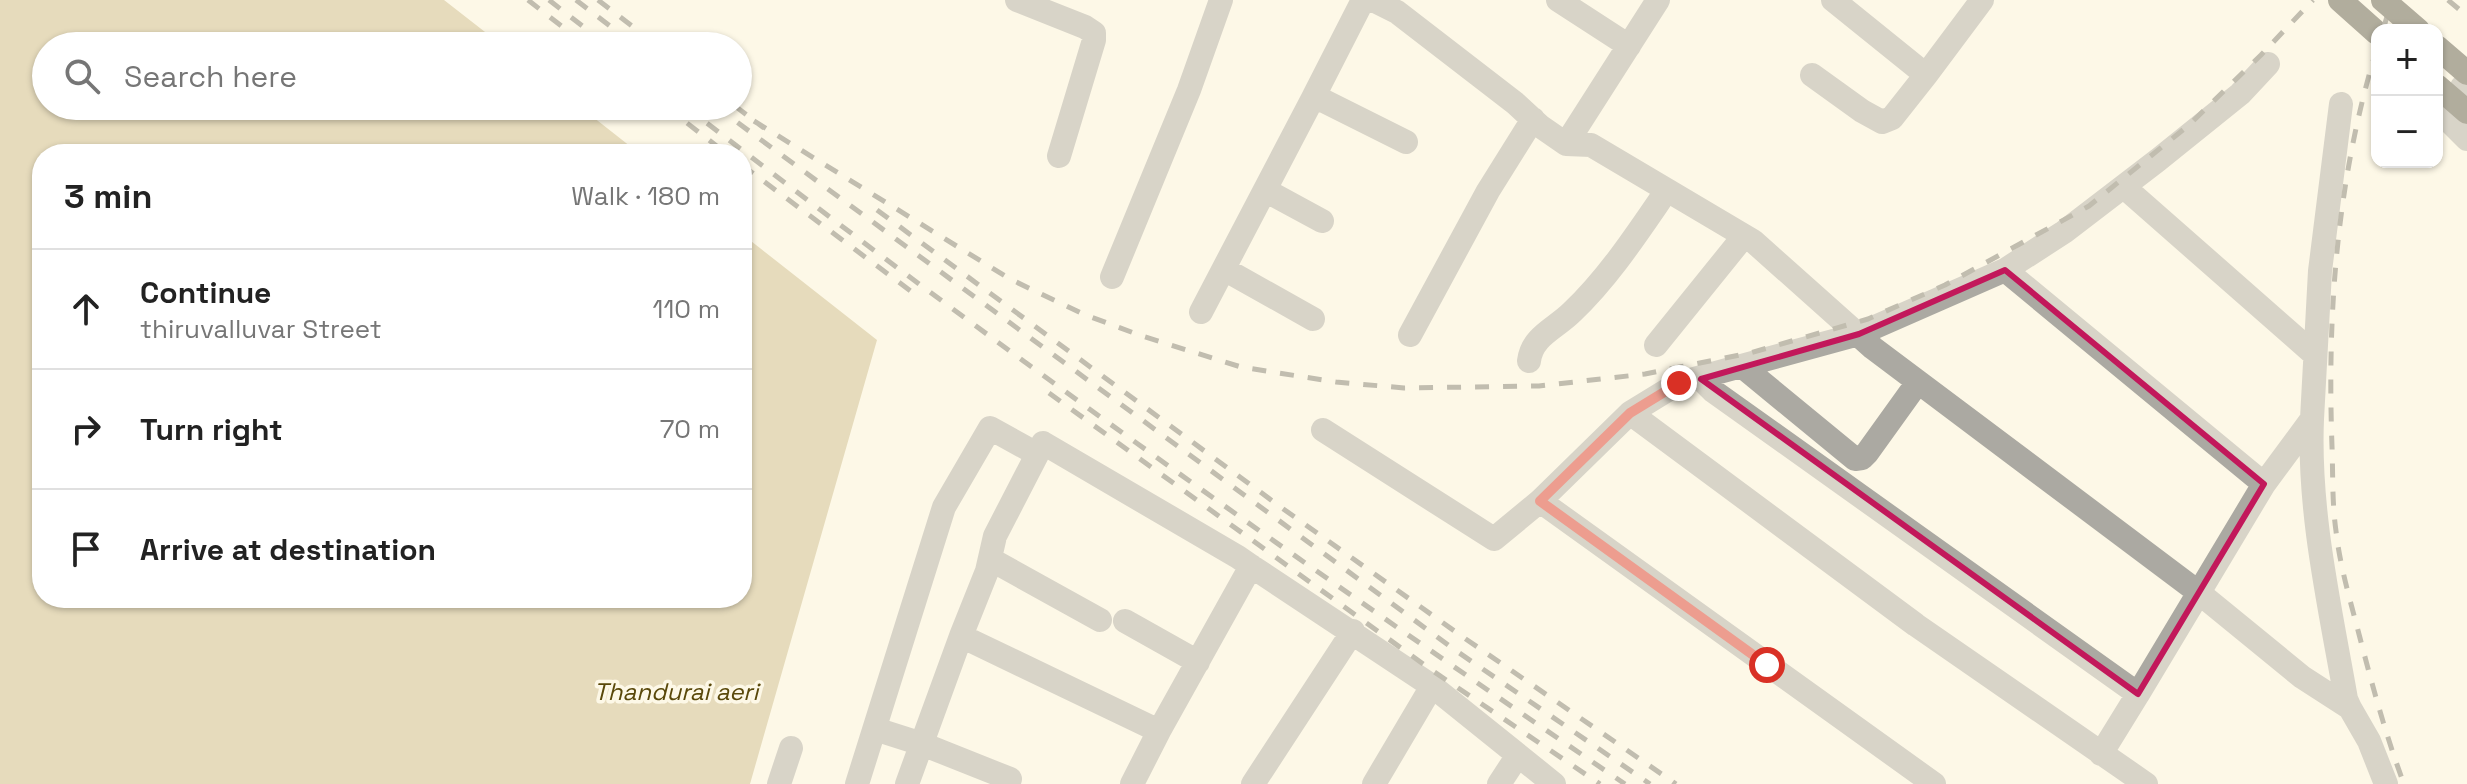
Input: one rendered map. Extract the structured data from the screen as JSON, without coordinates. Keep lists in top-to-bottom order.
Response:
{
  "water": ["Thandurai aeri"],
  "page": {
    "map_buttons": ["+", "−"],
    "search": "Search here",
    "heading": ["3 min", "Walk · 180 m"],
    "list": [
      ["Continue", "thiruvalluvar Street", "110 m"],
      ["Turn right", "70 m"],
      "Arrive at destination"
    ]
  }
}
